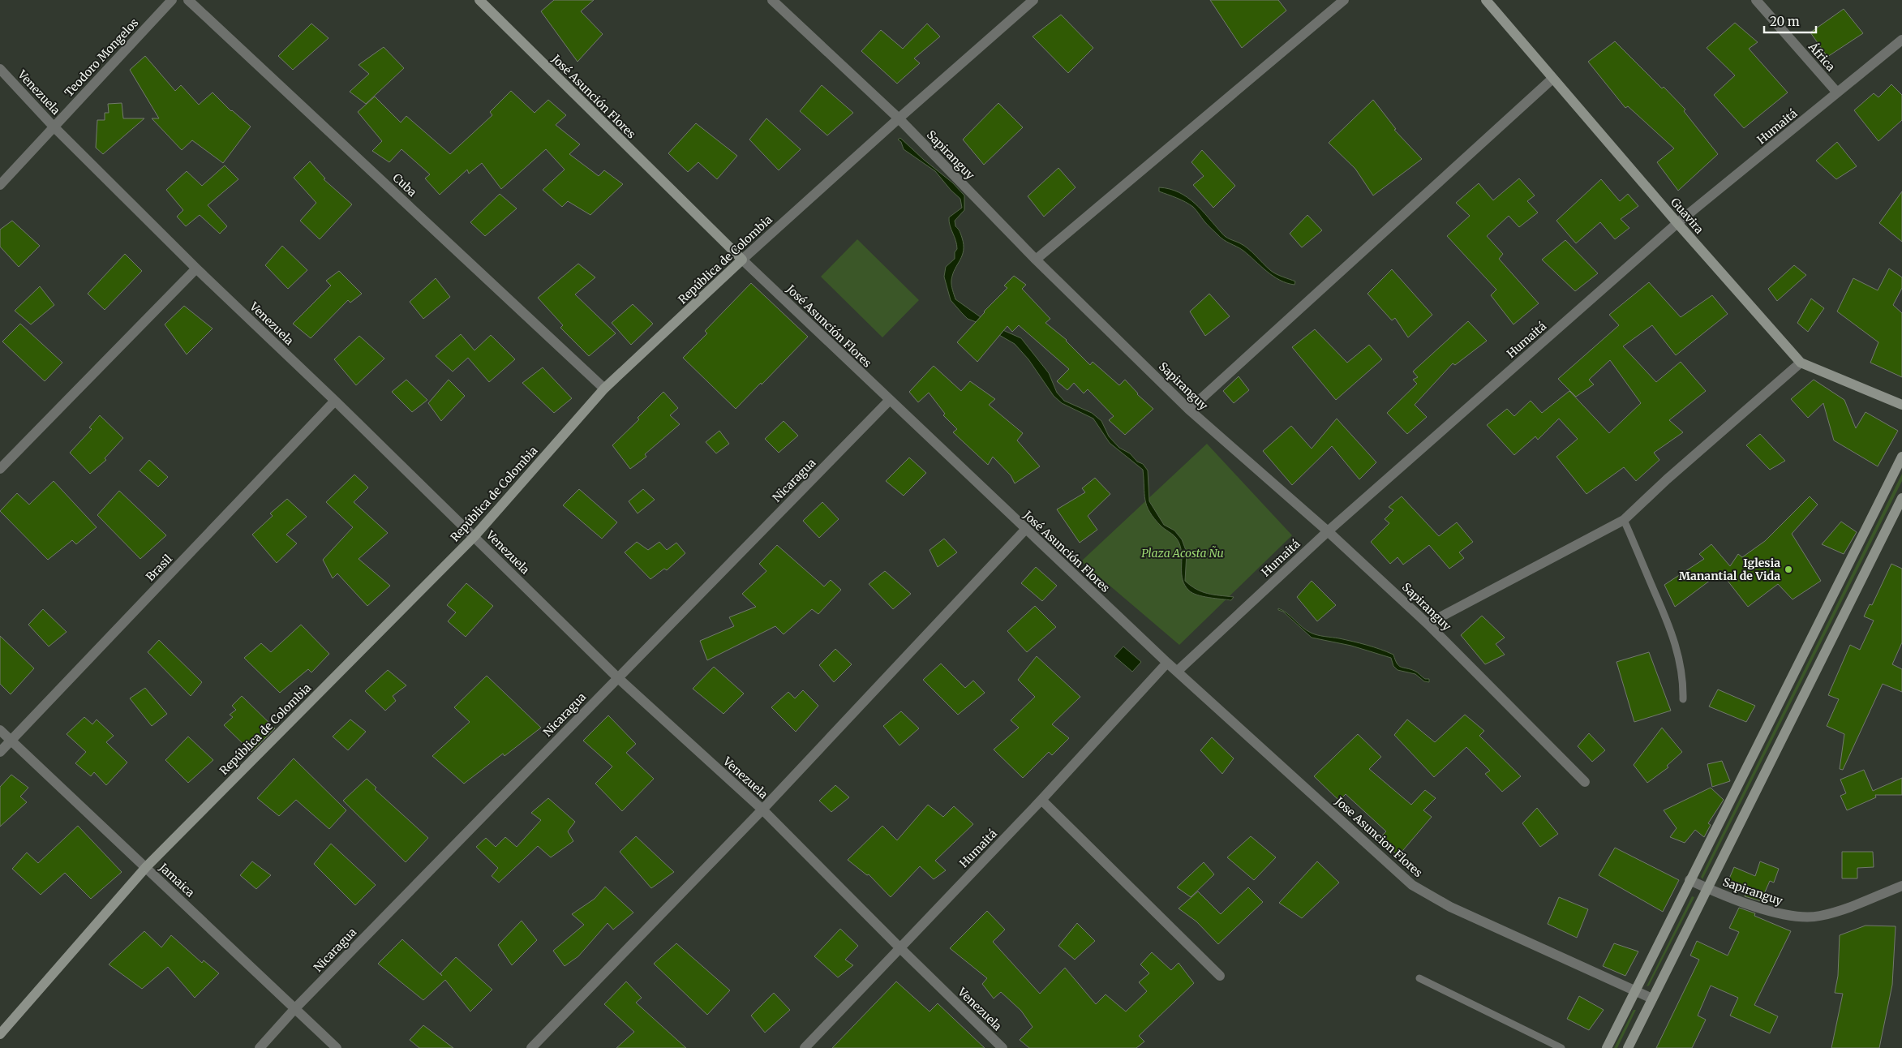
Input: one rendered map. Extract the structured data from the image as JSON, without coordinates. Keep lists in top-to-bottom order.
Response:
{
  "streets": {
    "street": [
      "África",
      "Teodoro Mongelos",
      "Venezuela",
      "José Asunción Flores",
      "Humaitá",
      "Sapiranguy",
      "Cuba",
      "Guavira",
      "República de Colombia",
      "Nicaragua",
      "Brasil",
      "Jose Asuncion Flores",
      "Jamaica"
    ]
  },
  "crossings": [
    ["África", "Humaitá"],
    ["Teodoro Mongelos", "Venezuela"],
    ["Venezuela", "Humaitá"],
    ["Venezuela", "República de Colombia"],
    ["Venezuela", "Nicaragua"],
    ["Venezuela", "Brasil"],
    ["José Asunción Flores", "Humaitá"],
    ["José Asunción Flores", "República de Colombia"],
    ["José Asunción Flores", "Nicaragua"],
    ["José Asunción Flores", "Jose Asuncion Flores"],
    ["Humaitá", "Sapiranguy"],
    ["Humaitá", "Guavira"],
    ["Humaitá", "Jose Asuncion Flores"],
    ["Sapiranguy", "República de Colombia"],
    ["Cuba", "República de Colombia"],
    ["República de Colombia", "Jamaica"],
    ["Nicaragua", "Jamaica"],
    ["Brasil", "Jamaica"]
  ],
  "parks": ["Plaza Acosta Ñu"],
  "places": ["Iglesia Manantial de Vida"],
  "scale_bar": "20 m"
}
